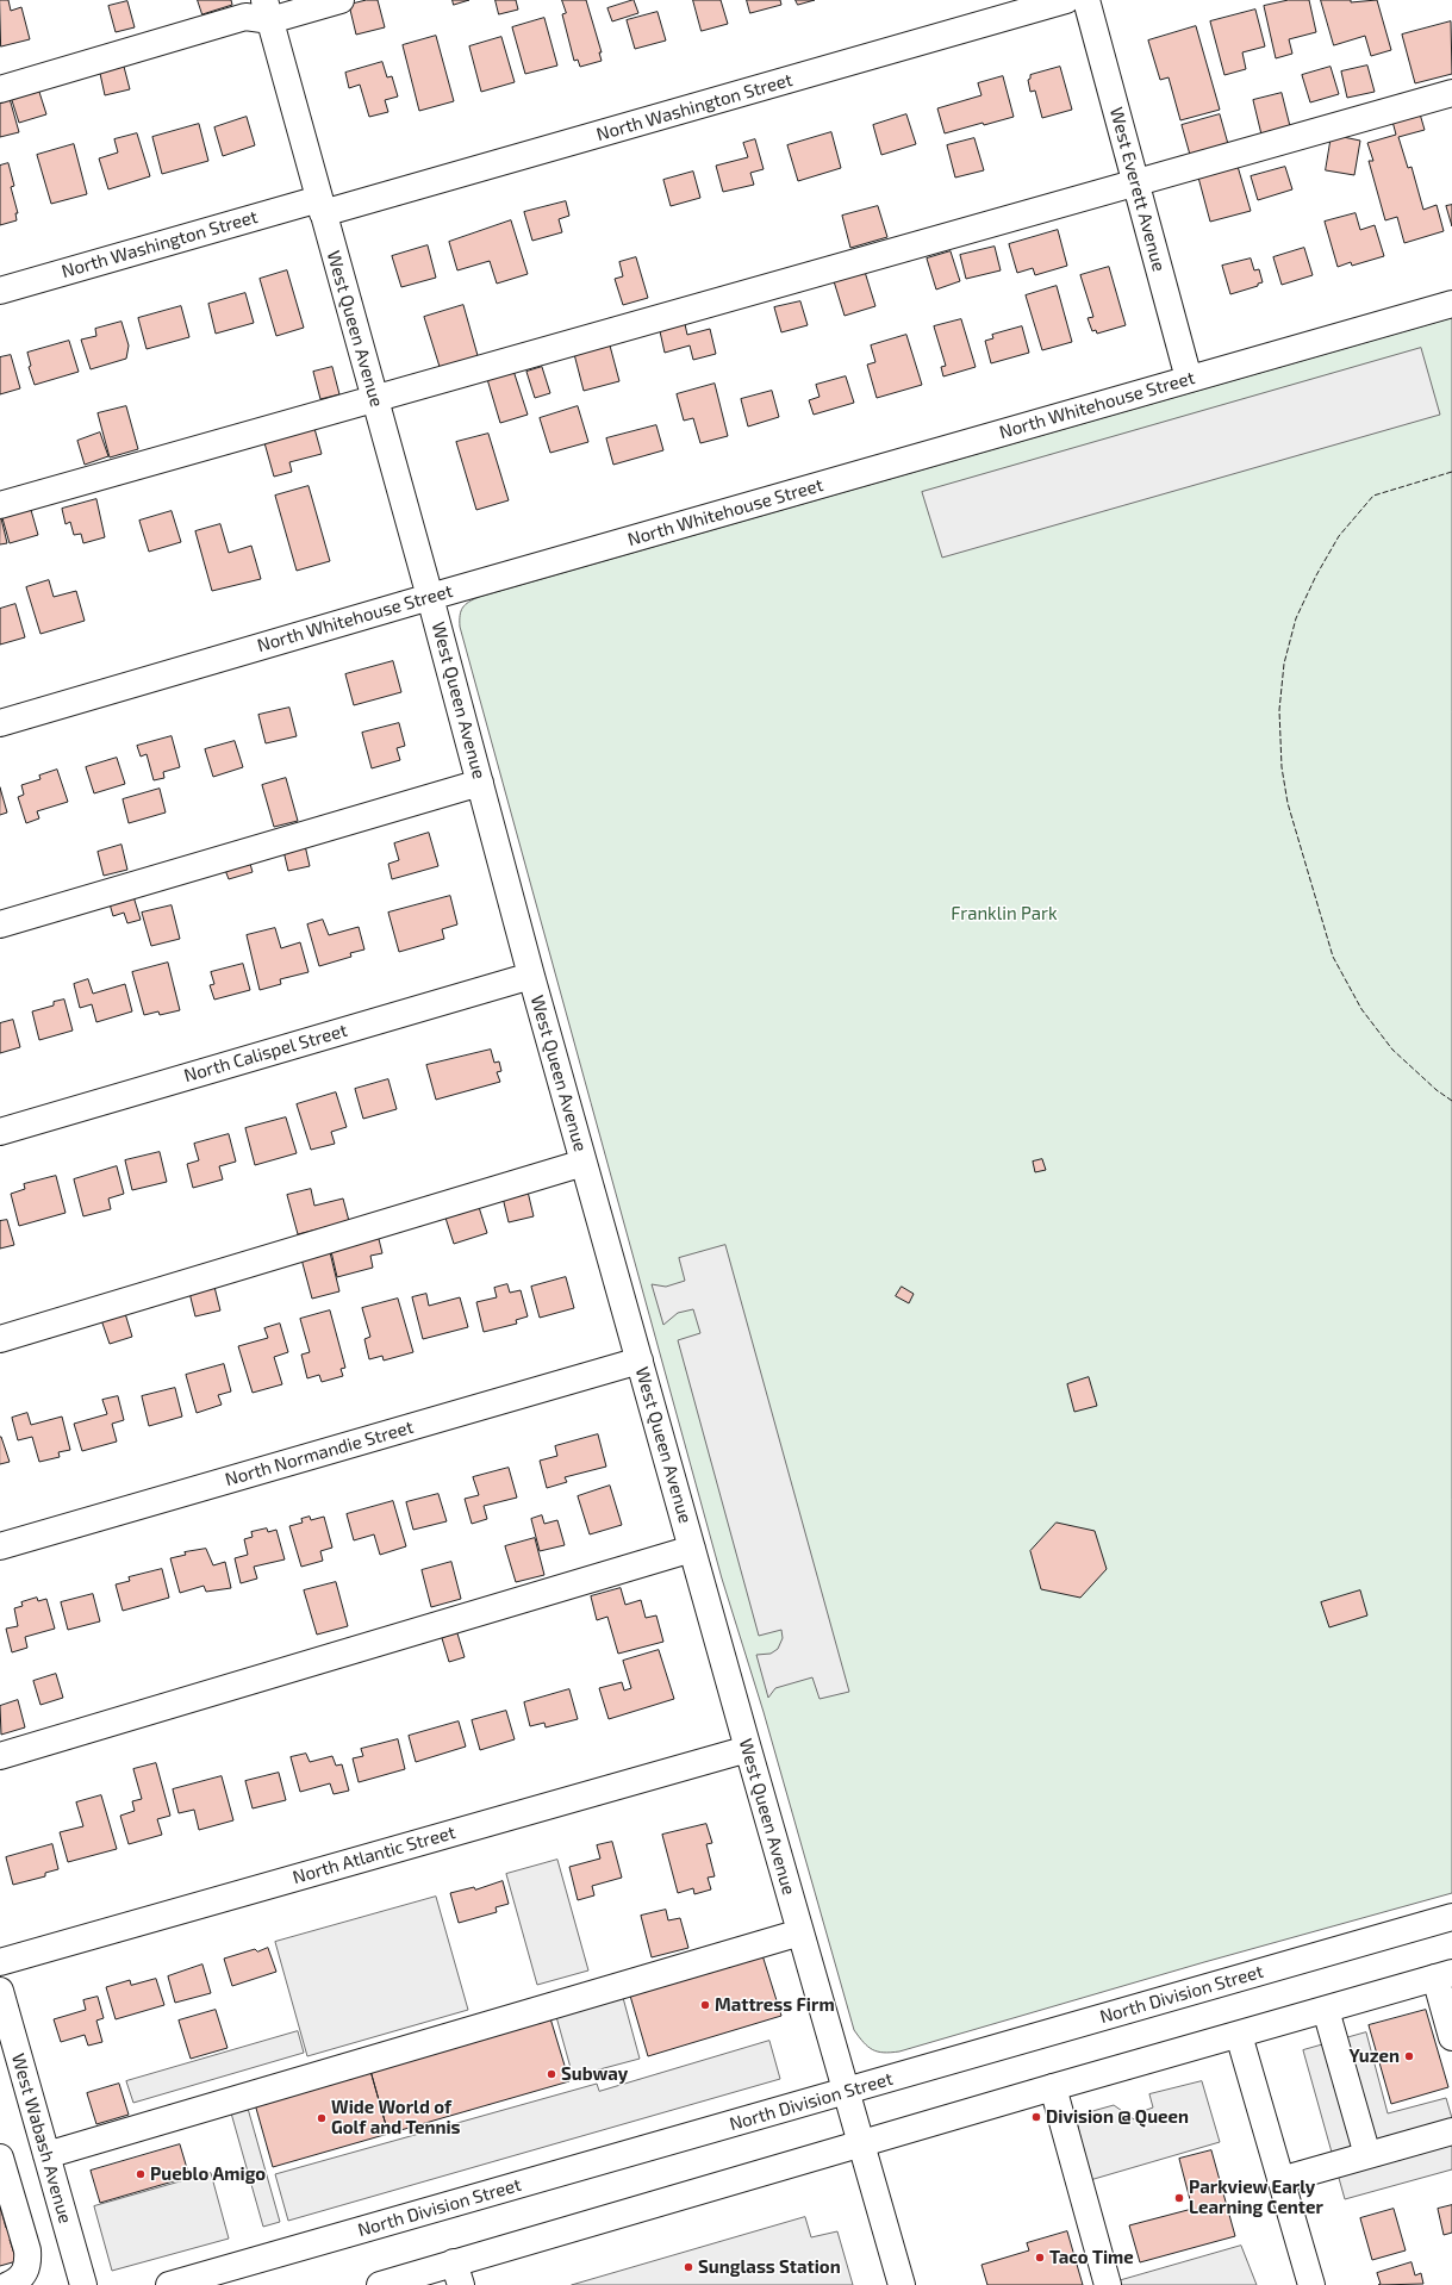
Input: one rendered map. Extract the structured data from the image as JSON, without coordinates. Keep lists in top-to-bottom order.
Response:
{
  "streets": {
    "street": [
      "North Washington Street",
      "West Everett Avenue",
      "West Queen Avenue",
      "North Whitehouse Street",
      "North Calispel Street",
      "North Normandie Street",
      "North Atlantic Street",
      "North Division Street",
      "West Wabash Avenue"
    ]
  },
  "crossings": [
    ["North Washington Street", "West Queen Avenue"],
    ["West Everett Avenue", "North Whitehouse Street"],
    ["West Queen Avenue", "North Whitehouse Street"],
    ["West Queen Avenue", "North Calispel Street"],
    ["West Queen Avenue", "North Normandie Street"],
    ["West Queen Avenue", "North Atlantic Street"],
    ["West Queen Avenue", "North Division Street"]
  ],
  "parks": ["Franklin Park"],
  "places": [
    "Mattress Firm",
    "Yuzen",
    "Subway",
    "Division @ Queen",
    "Wide World of Golf and Tennis",
    "Pueblo Amigo",
    "Parkview Early Learning Center",
    "Taco Time",
    "Sunglass Station"
  ]
}
